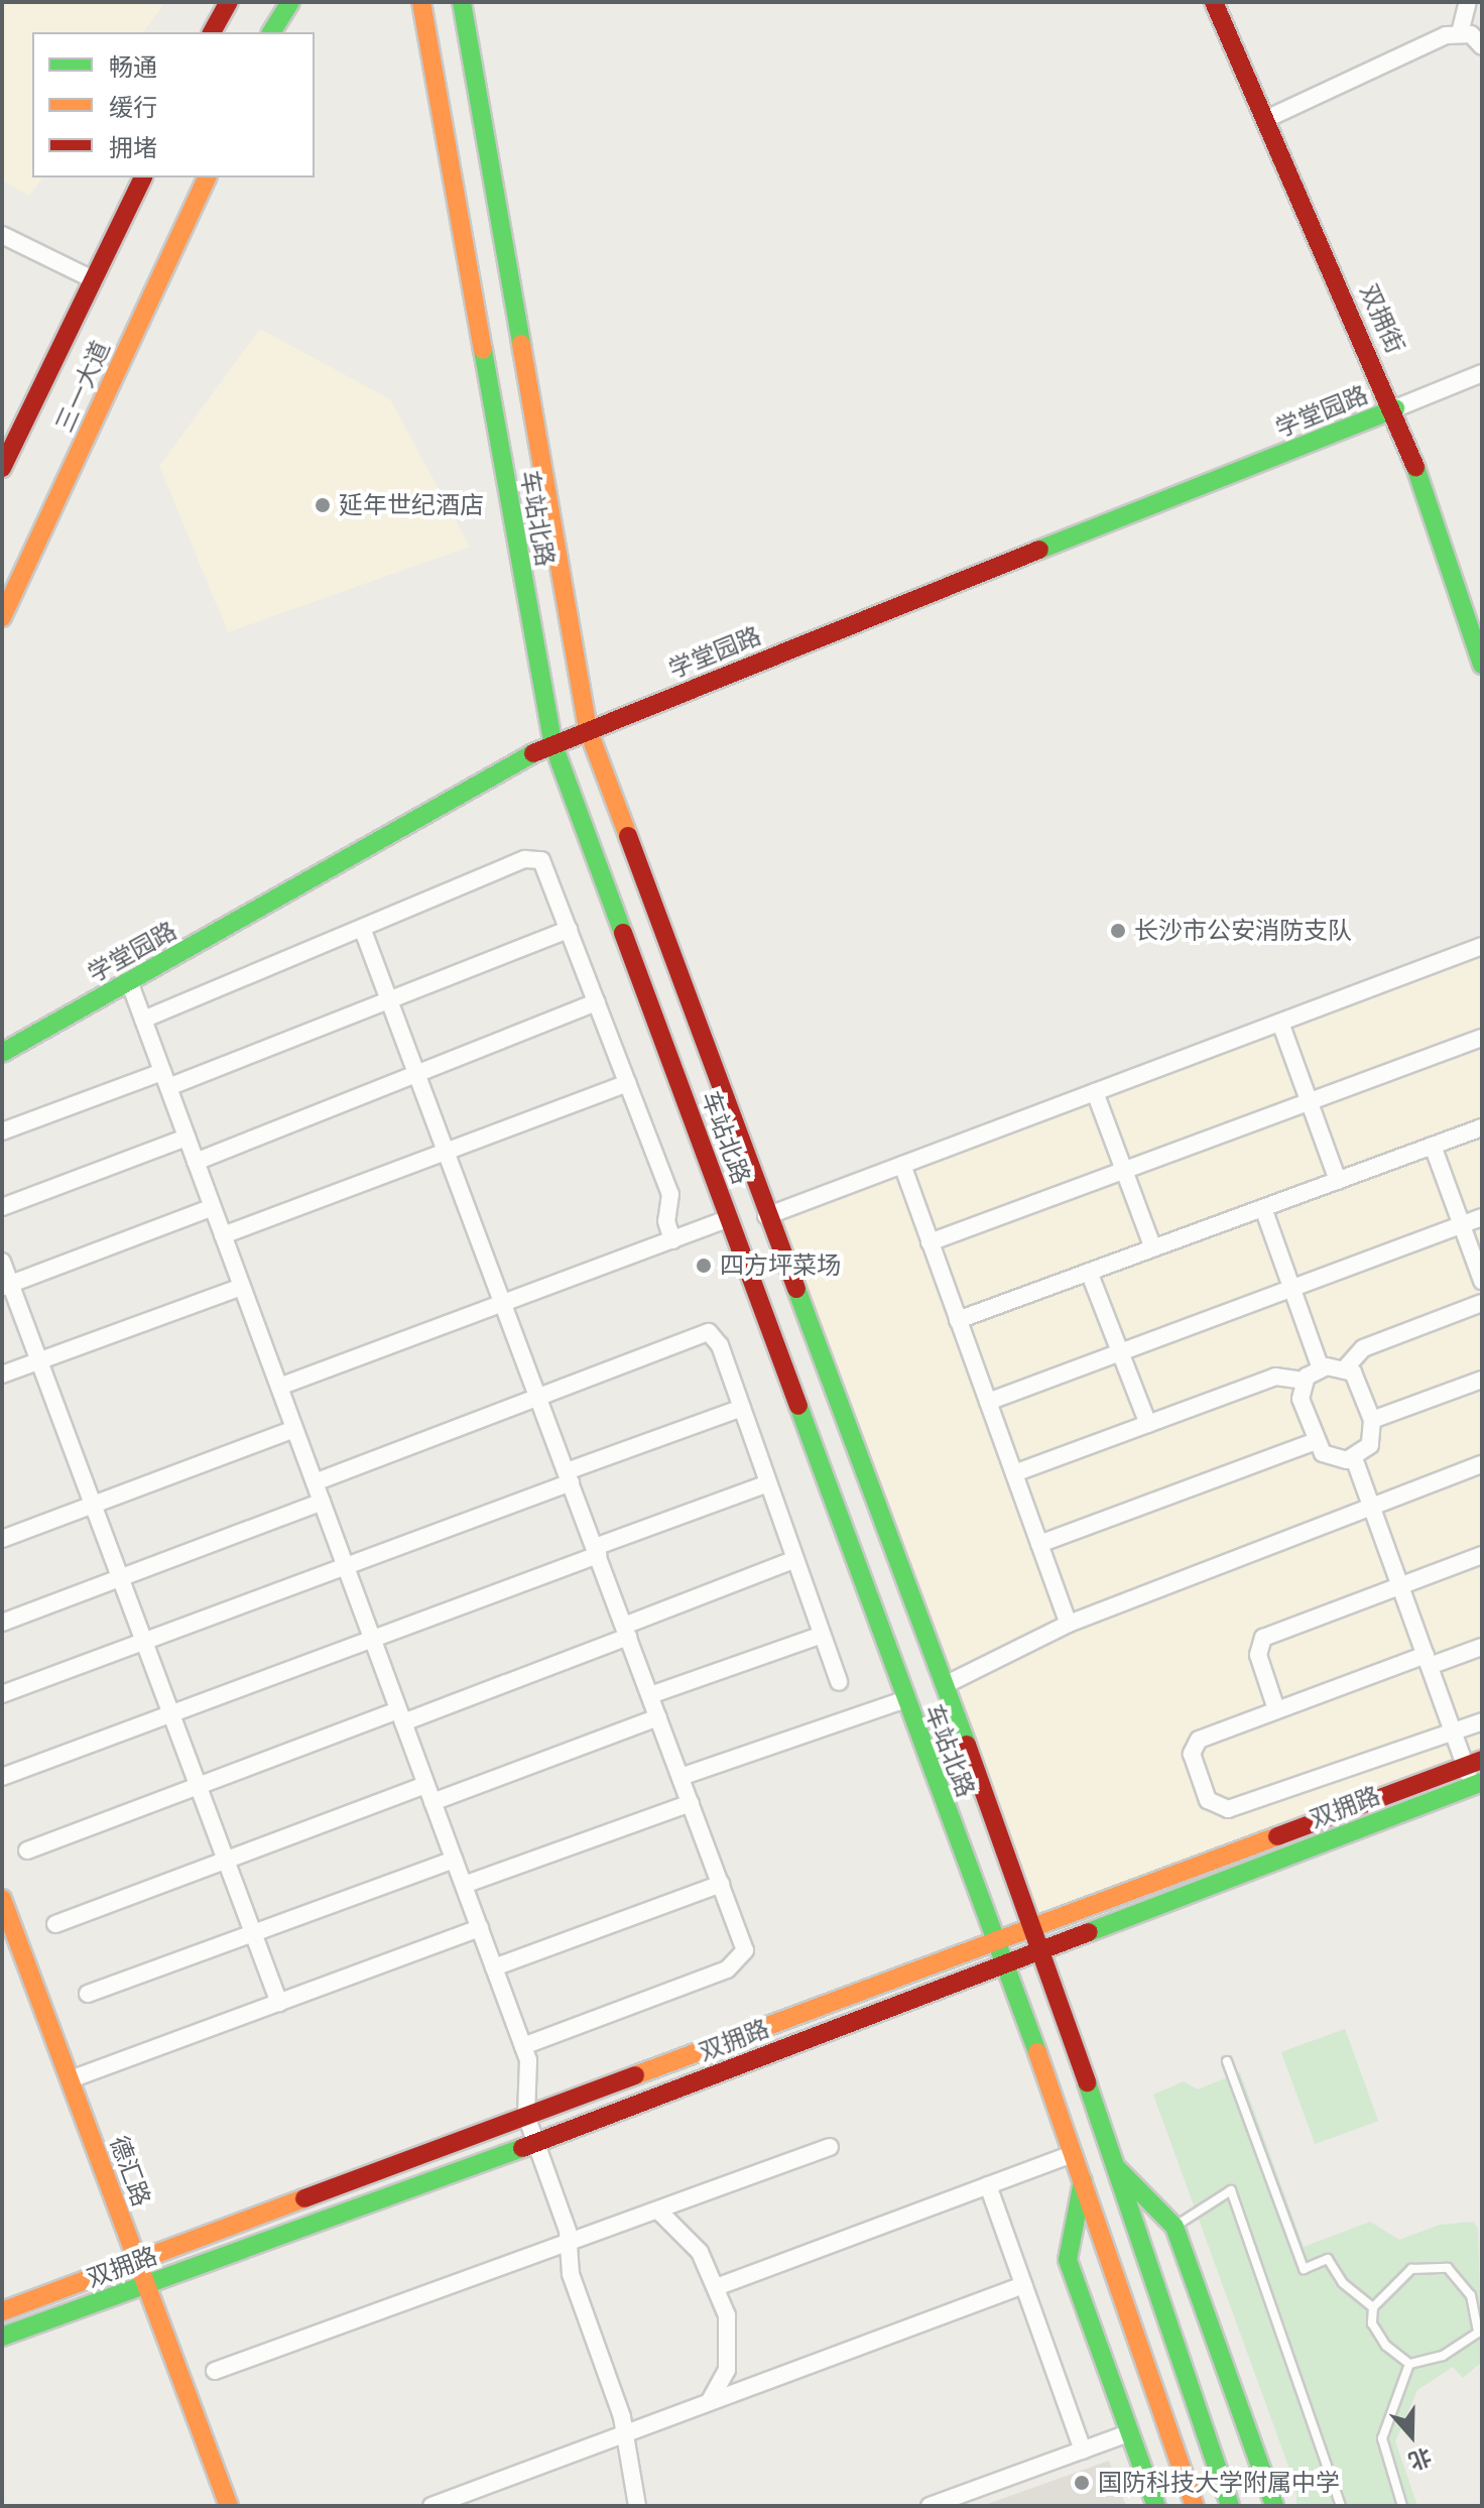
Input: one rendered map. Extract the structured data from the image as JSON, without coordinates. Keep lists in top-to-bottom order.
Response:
{
  "streets": {
    "main road": [
      "双拥街",
      "三一大道",
      "学堂园路",
      "车站北路",
      "双拥路",
      "德汇路"
    ]
  },
  "crossings": [
    ["双拥街", "学堂园路"],
    ["学堂园路", "车站北路"],
    ["车站北路", "双拥路"],
    ["双拥路", "德汇路"]
  ],
  "places": [
    "延年世纪酒店",
    "长沙市公安消防支队",
    "四方坪菜场",
    "国防科技大学附属中学"
  ],
  "legend": ["畅通", "缓行", "拥堵"],
  "north": "bottom"
}
